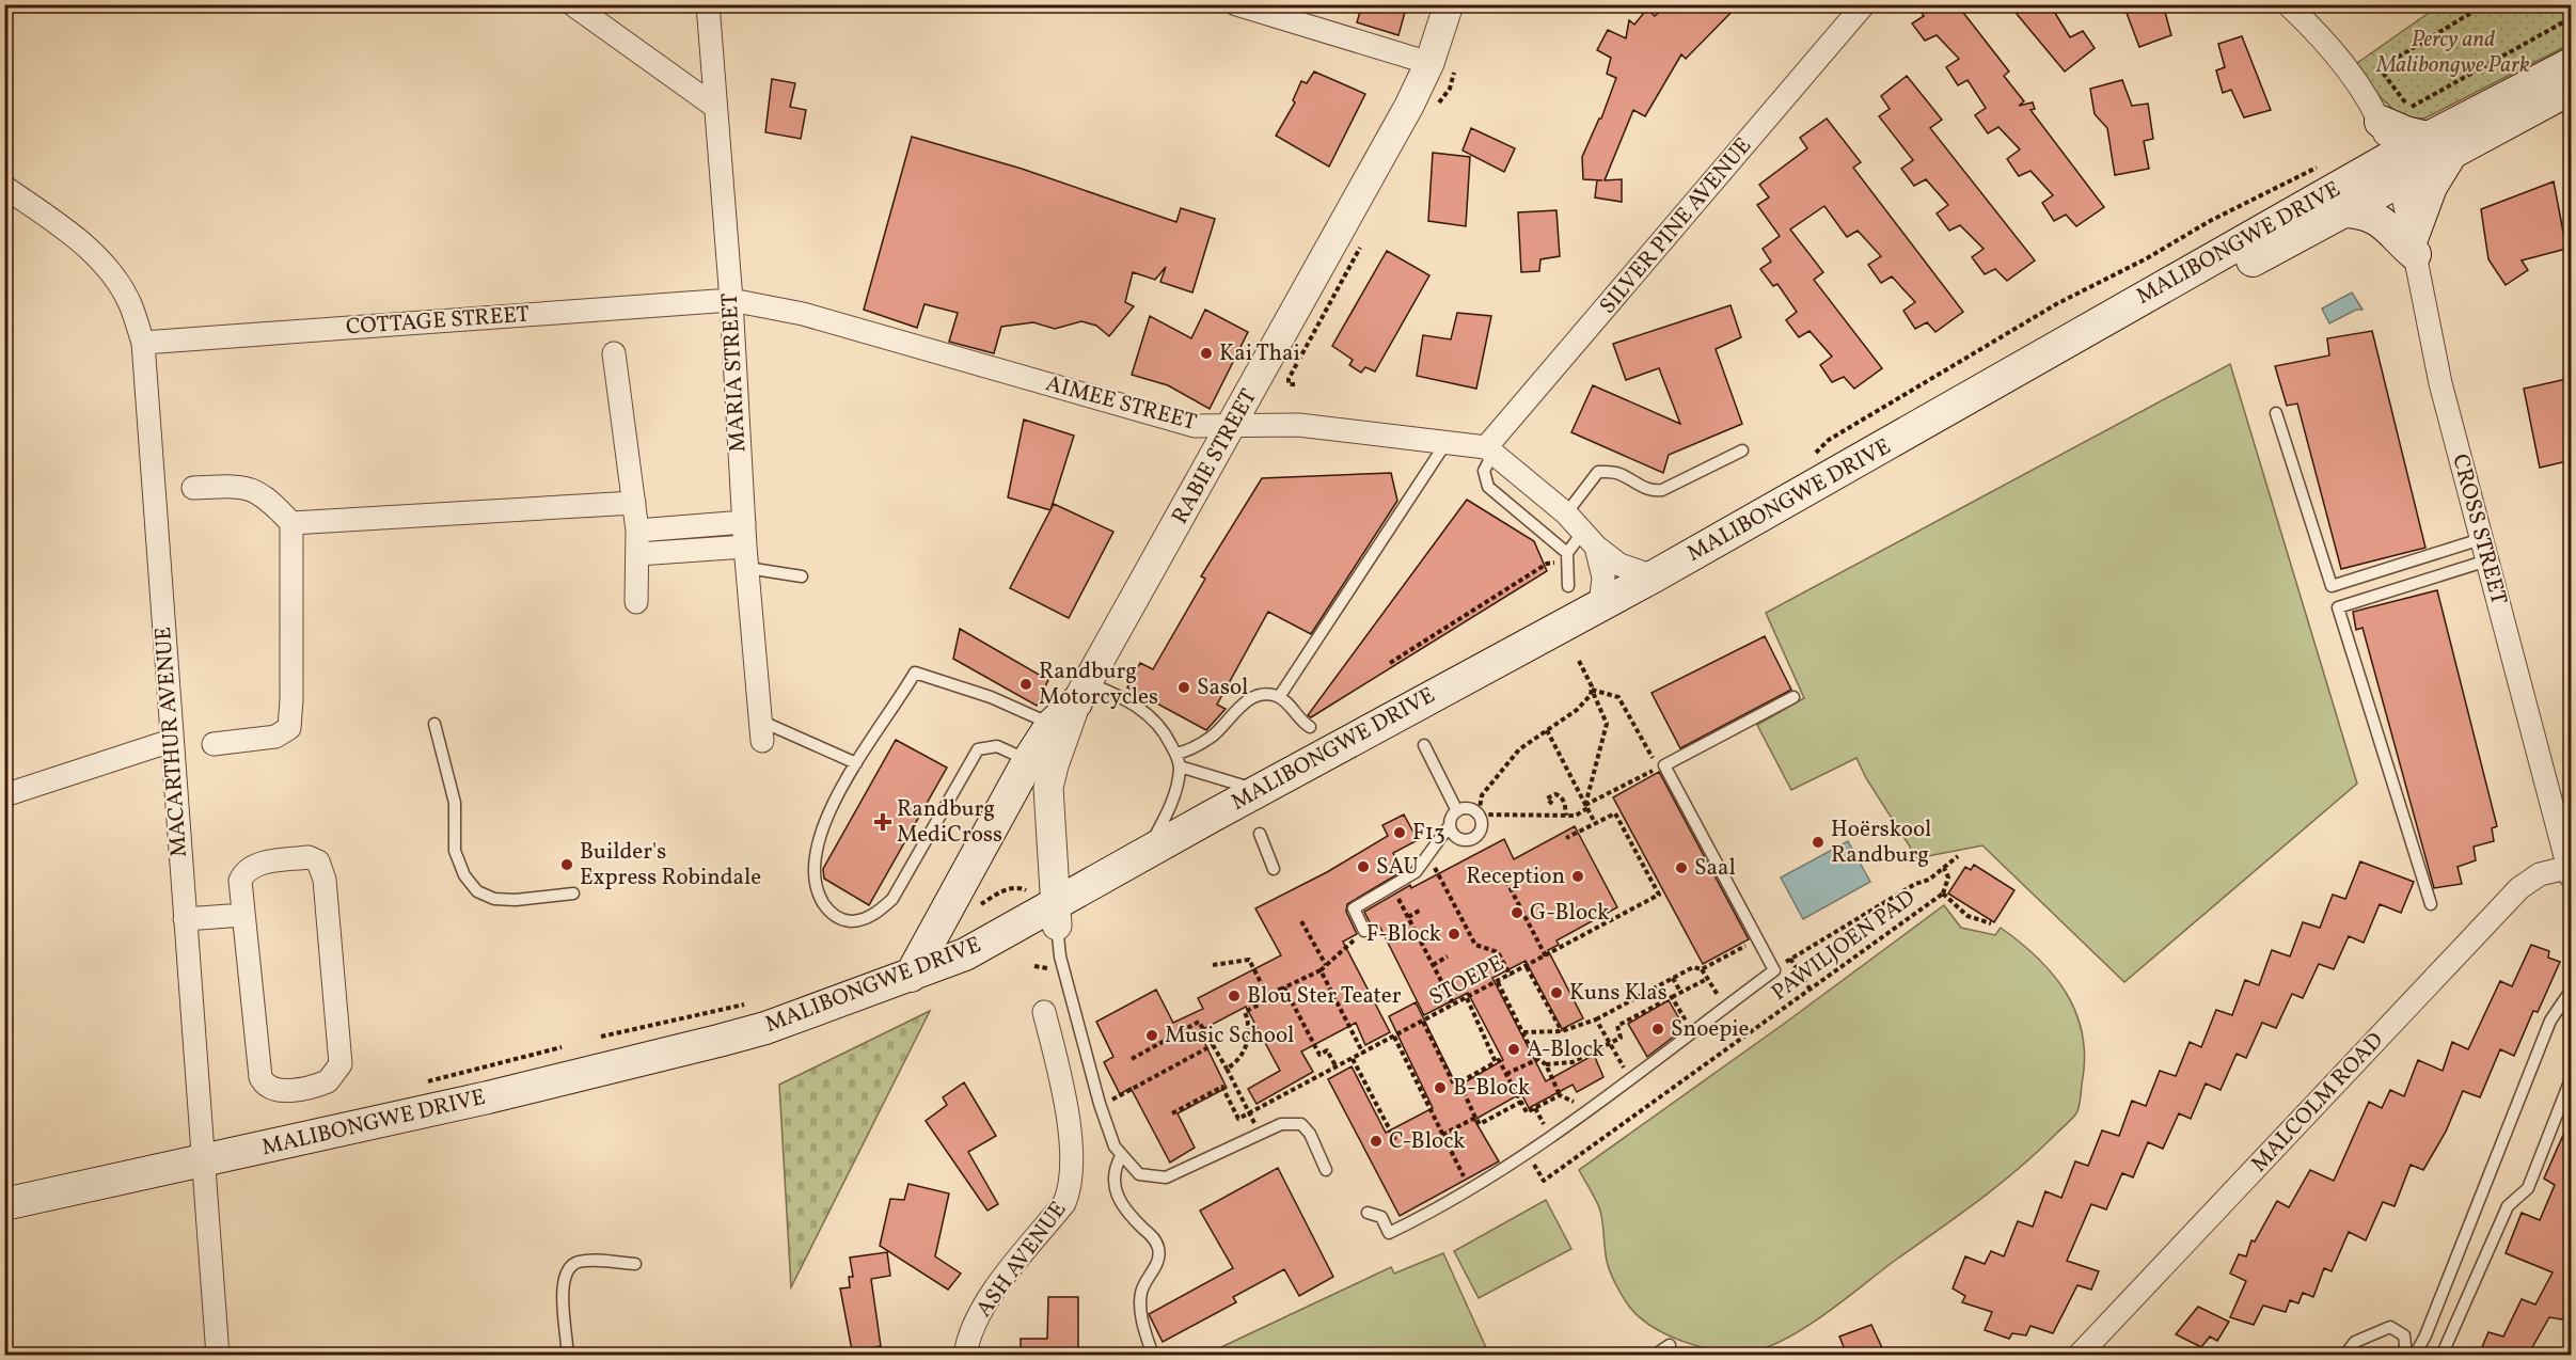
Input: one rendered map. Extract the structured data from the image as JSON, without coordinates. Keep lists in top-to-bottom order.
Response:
{
  "streets": {
    "main road": ["MALIBONGWE DRIVE"],
    "street": [
      "SILVER PINE AVENUE",
      "COTTAGE STREET",
      "MARIA STREET",
      "AIMEE STREET",
      "RABIE STREET",
      "CROSS STREET",
      "MACARTHUR AVENUE",
      "MALCOLM ROAD",
      "ASH AVENUE"
    ],
    "path": ["PAWILJOEN PAD", "STOEPE"]
  },
  "crossings": [
    ["SILVER PINE AVENUE", "AIMEE STREET"],
    ["MALIBONGWE DRIVE", "RABIE STREET"],
    ["MALIBONGWE DRIVE", "CROSS STREET"],
    ["MALIBONGWE DRIVE", "MACARTHUR AVENUE"],
    ["COTTAGE STREET", "MARIA STREET"],
    ["COTTAGE STREET", "AIMEE STREET"],
    ["COTTAGE STREET", "MACARTHUR AVENUE"],
    ["MARIA STREET", "AIMEE STREET"],
    ["AIMEE STREET", "RABIE STREET"],
    ["CROSS STREET", "MALCOLM ROAD"]
  ],
  "parks": ["Percy and Malibongwe Park"],
  "places": {
    "other": [
      "Kai Thai",
      "Randburg Motorcycles",
      "Sasol",
      "F13",
      "Hoërskool Randburg",
      "Builder's Express Robindale",
      "SAU",
      "Saal",
      "Reception",
      "G-Block",
      "F-Block",
      "Kuns Klas",
      "Blou Ster Teater",
      "Snoepie",
      "Music School",
      "A-Block",
      "B-Block",
      "C-Block"
    ],
    "health": ["Randburg MediCross"]
  }
}
